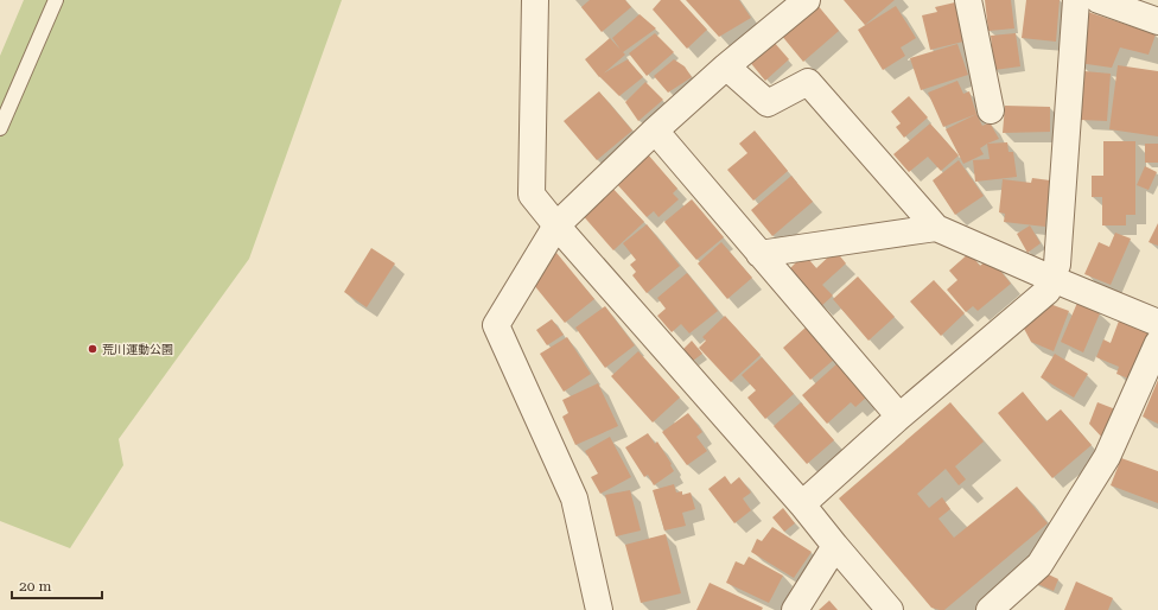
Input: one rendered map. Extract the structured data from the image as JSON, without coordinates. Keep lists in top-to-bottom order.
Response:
{
  "places": ["荒川運動公園"],
  "scale_bar": "20 m"
}
